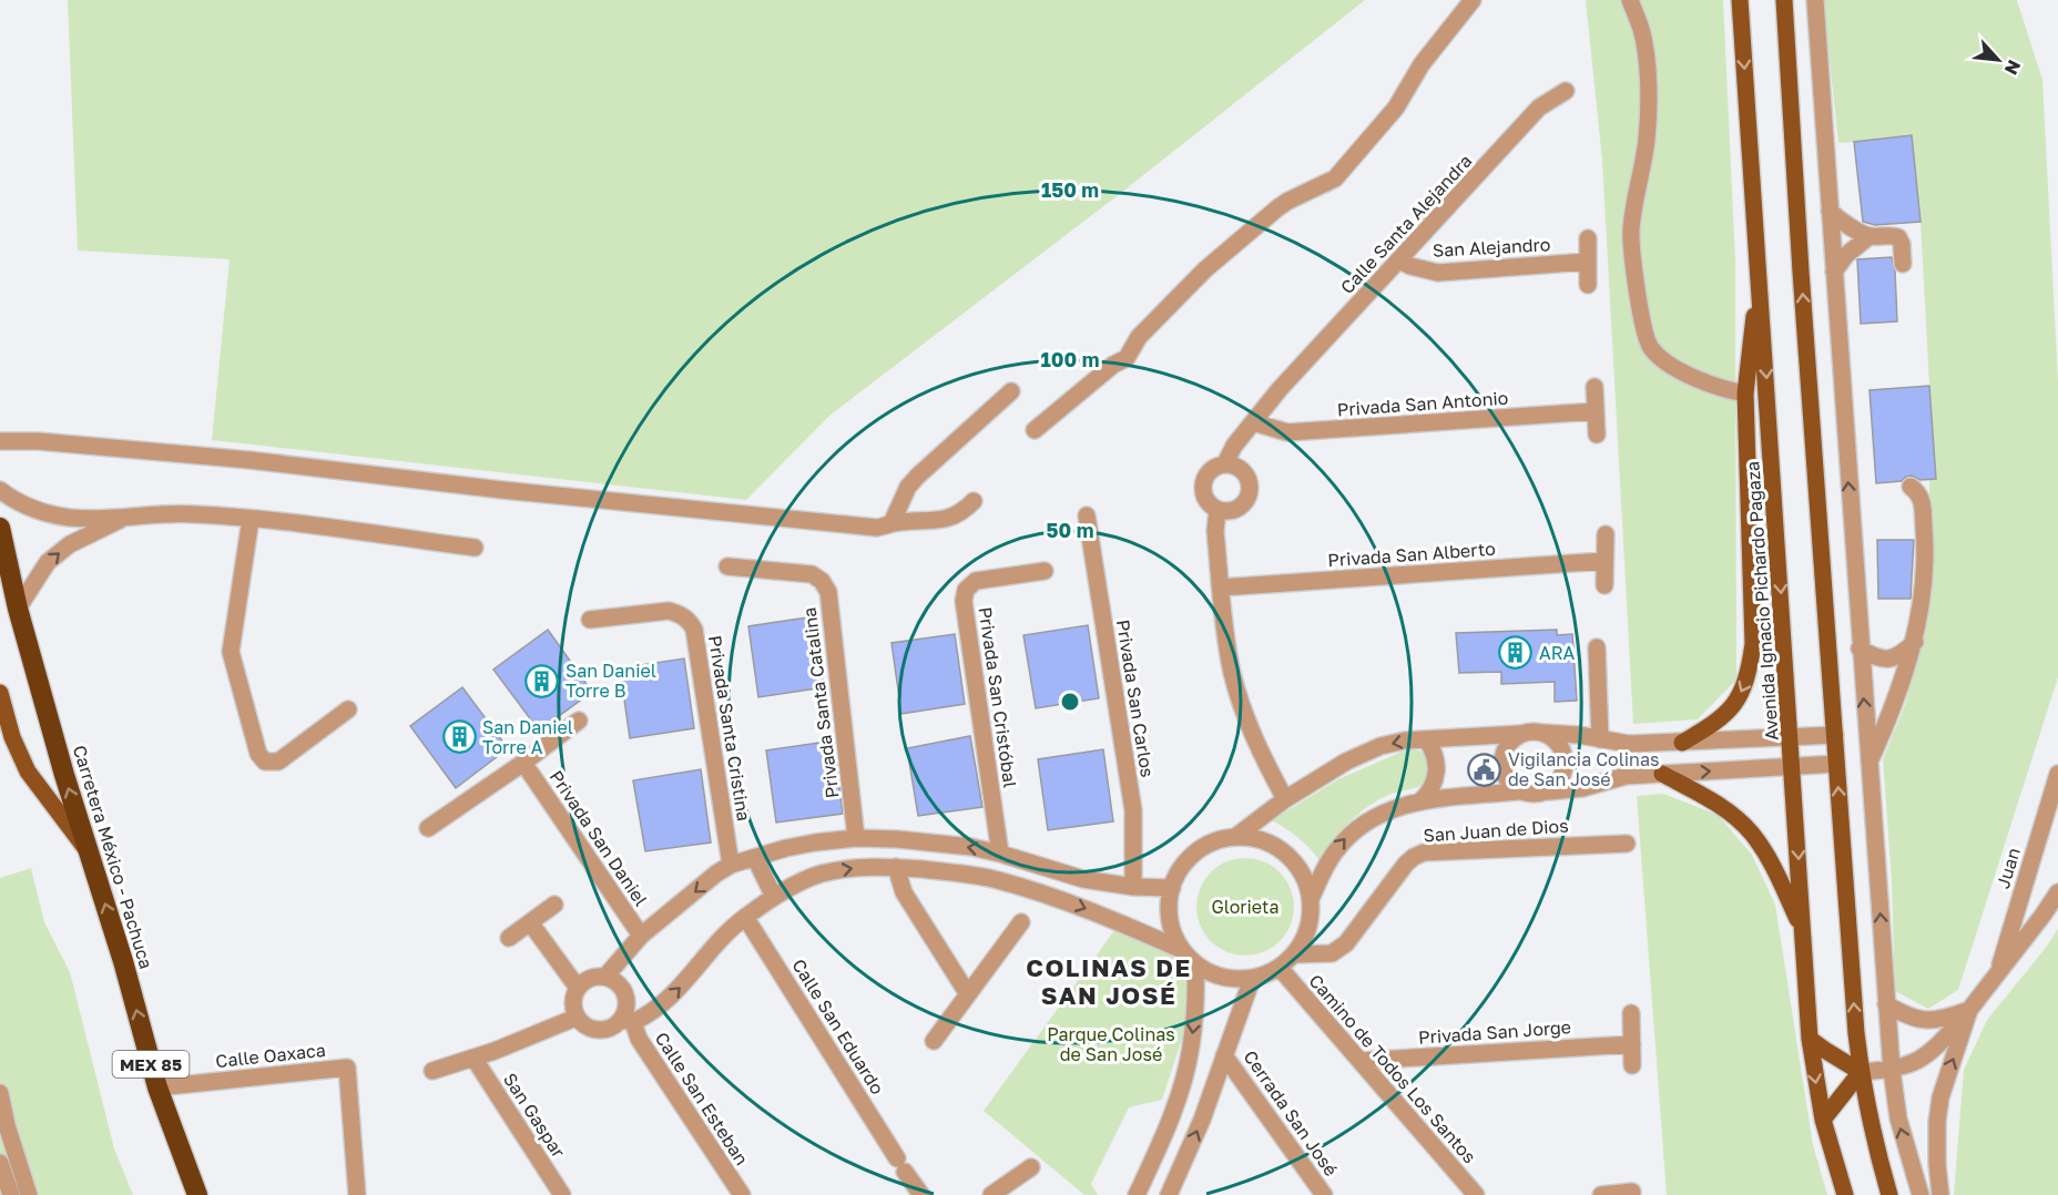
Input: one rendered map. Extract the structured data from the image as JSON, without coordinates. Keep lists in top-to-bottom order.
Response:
{
  "streets": {
    "highway": ["Carretera México - Pachuca", "MEX 85"],
    "main road": ["Avenida Ignacio Pichardo Pagaza"],
    "street": [
      "Calle Santa Alejandra",
      "San Alejandro",
      "Privada San Antonio",
      "Privada San Alberto",
      "Privada San Cristóbal",
      "Privada San Carlos",
      "Privada Santa Catalina",
      "Privada Santa Cristina",
      "San Juan de Dios",
      "Privada San Daniel",
      "Juan",
      "Calle San Eduardo",
      "Privada San Jorge",
      "Calle Oaxaca",
      "Camino de Todos Los Santos",
      "Calle San Esteban",
      "Cerrada San José",
      "San Gaspar"
    ]
  },
  "crossings": [
    ["Calle Santa Alejandra", "San Alejandro"],
    ["Calle Santa Alejandra", "Privada San Antonio"],
    ["San Juan de Dios", "Camino de Todos Los Santos"],
    ["Carretera México - Pachuca", "Calle Oaxaca"],
    ["Privada San Jorge", "Camino de Todos Los Santos"]
  ],
  "one_way": ["Carretera México - Pachuca"],
  "districts": ["COLINAS DE SAN JOSÉ"],
  "parks": ["Glorieta", "Parque Colinas de San José"],
  "places": {
    "building": ["ARA", "San Daniel Torre B", "San Daniel Torre A"],
    "public building": ["Vigilancia Colinas de San José"]
  },
  "north": "bottom right",
  "rings": ["150 m", "100 m", "50 m"]
}
